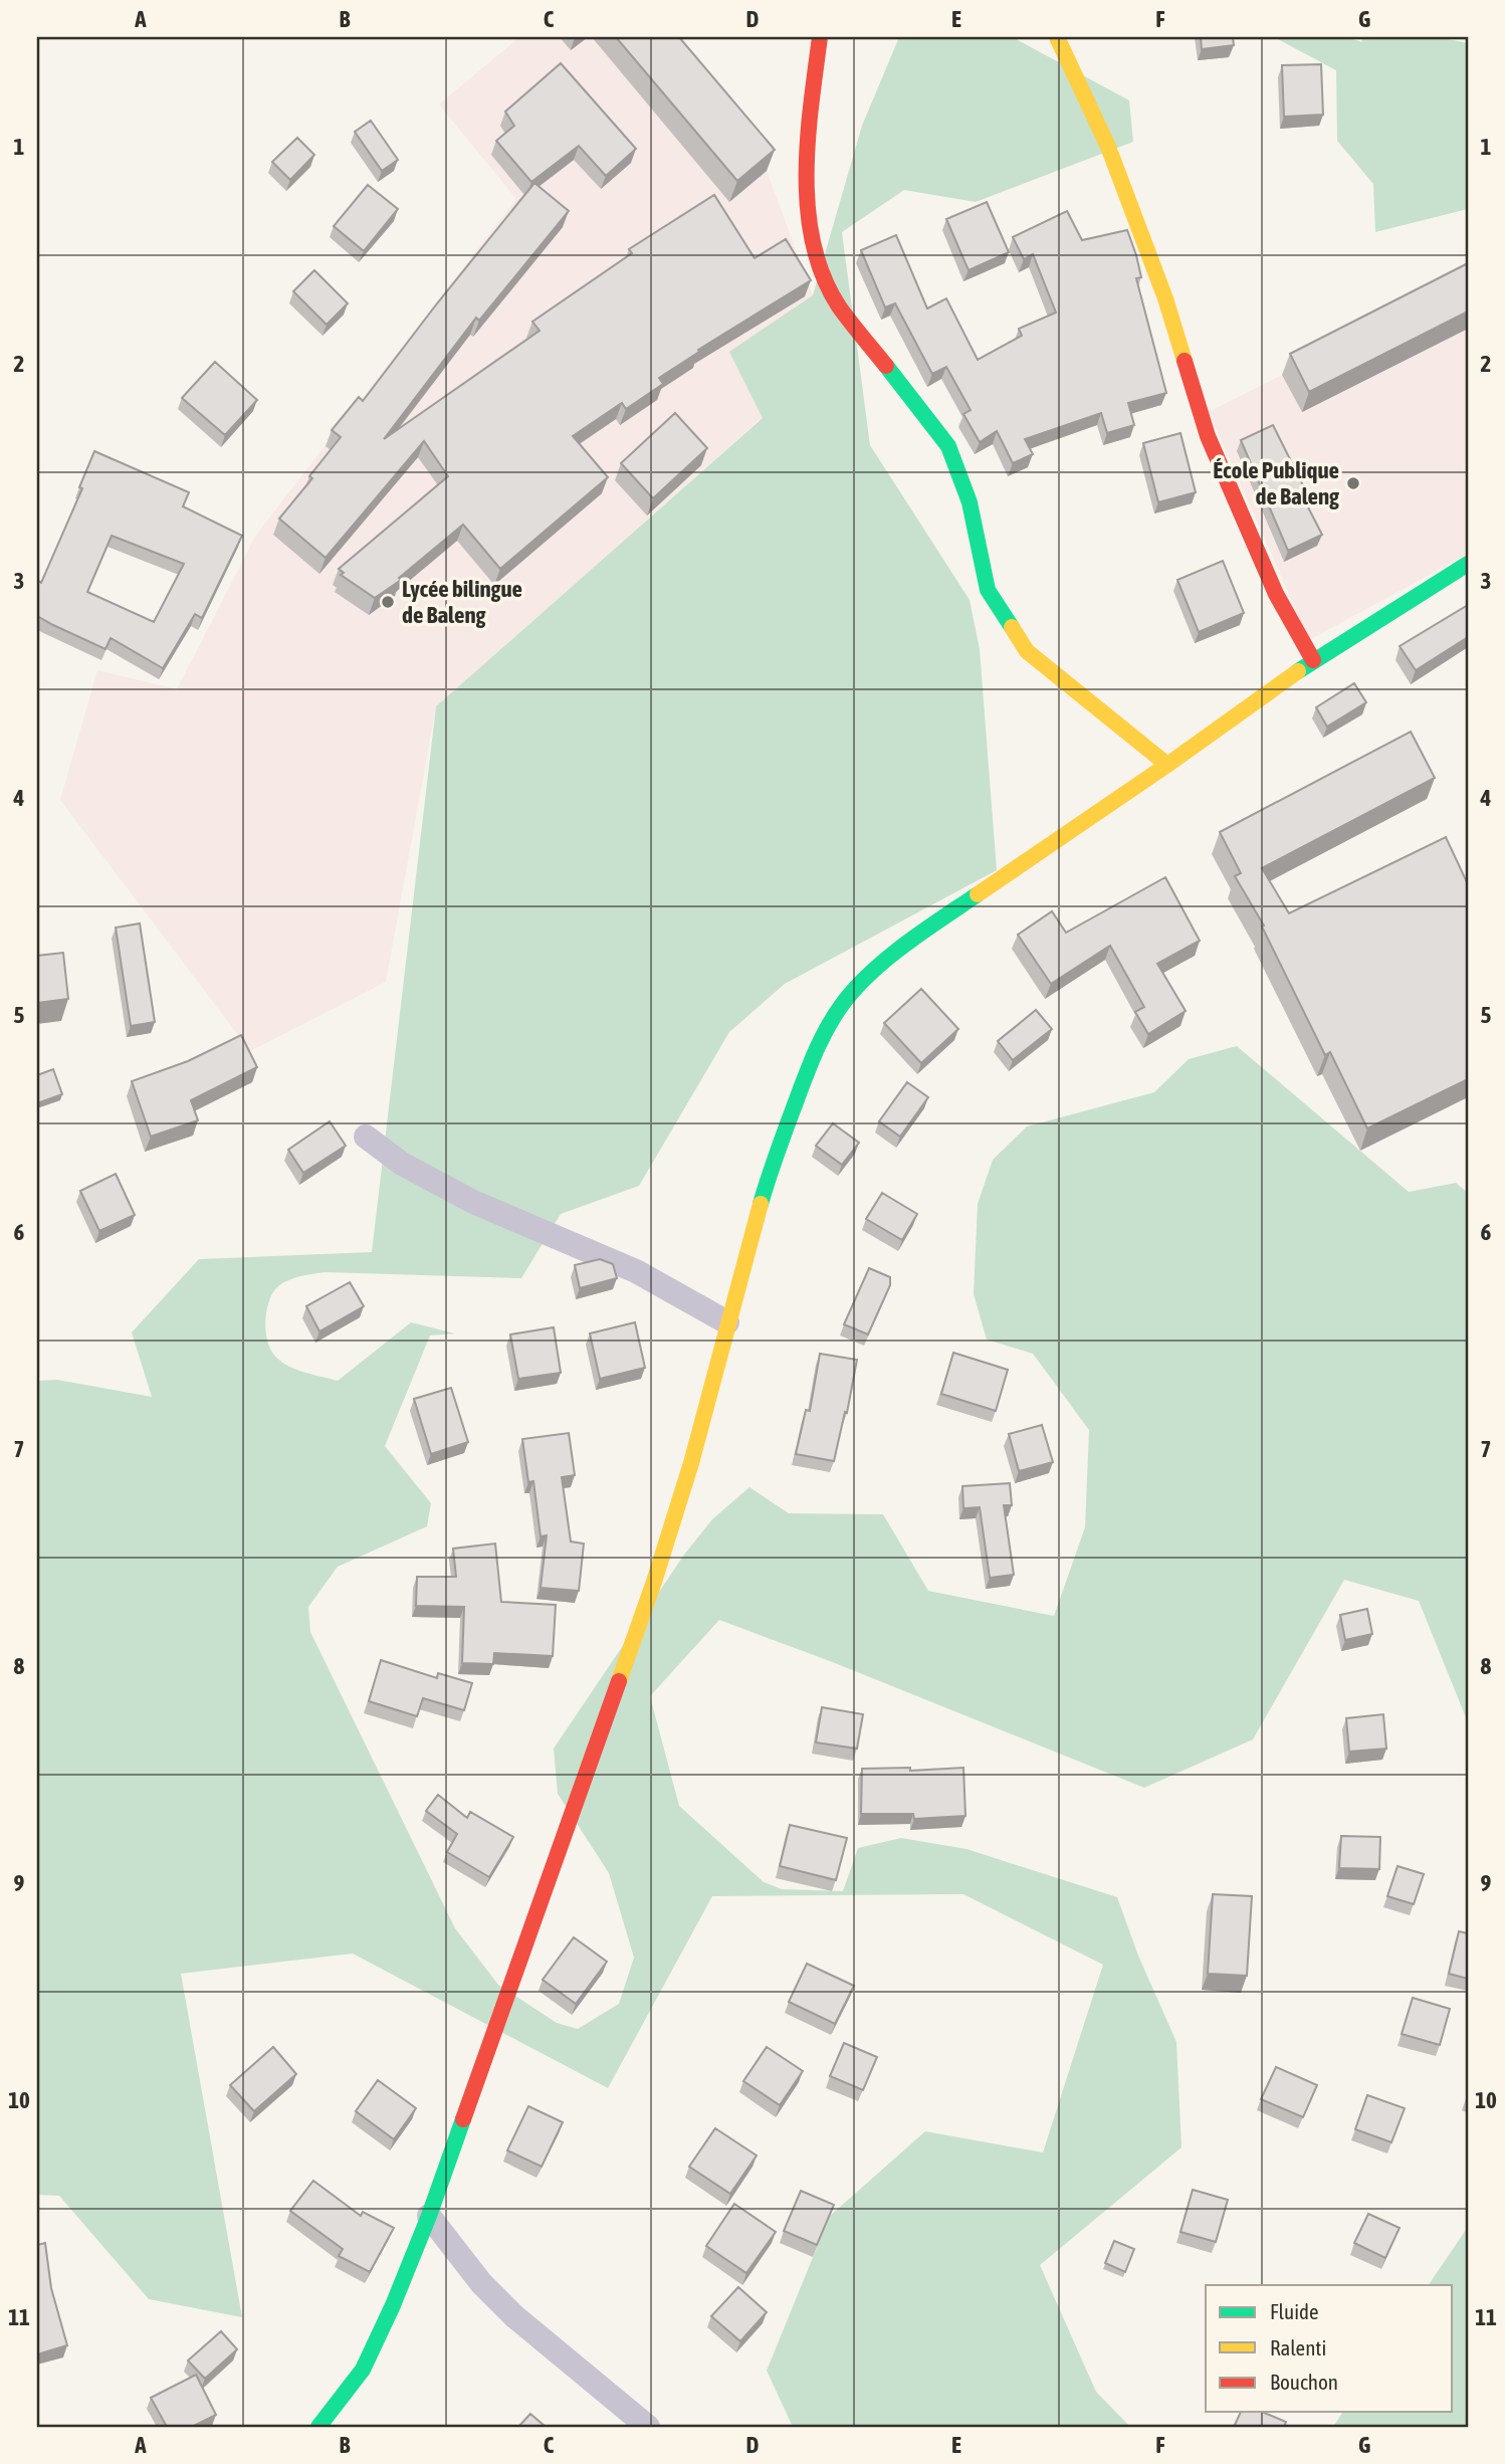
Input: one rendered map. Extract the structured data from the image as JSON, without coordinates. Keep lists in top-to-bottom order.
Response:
{
  "places": ["École Publique de Baleng", "Lycée bilingue de Baleng"],
  "legend": ["Fluide", "Ralenti", "Bouchon"],
  "grid": {
    "columns": [
      "A",
      "B",
      "C",
      "D",
      "E",
      "F",
      "G"
    ],
    "rows": [
      "1",
      "2",
      "3",
      "4",
      "5",
      "6",
      "7",
      "8",
      "9",
      "10",
      "11"
    ]
  }
}
